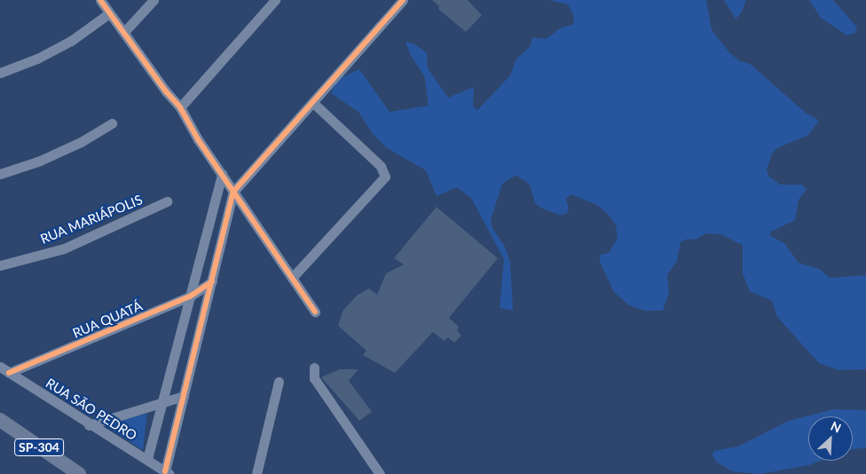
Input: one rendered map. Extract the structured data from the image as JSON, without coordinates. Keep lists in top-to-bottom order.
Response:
{
  "streets": {
    "highway": ["SP-304"],
    "street": ["RUA MARIÁPOLIS", "RUA QUATÁ", "RUA SÃO PEDRO"]
  },
  "crossings": [
    ["RUA QUATÁ", "RUA SÃO PEDRO"]
  ],
  "north": "top right"
}
